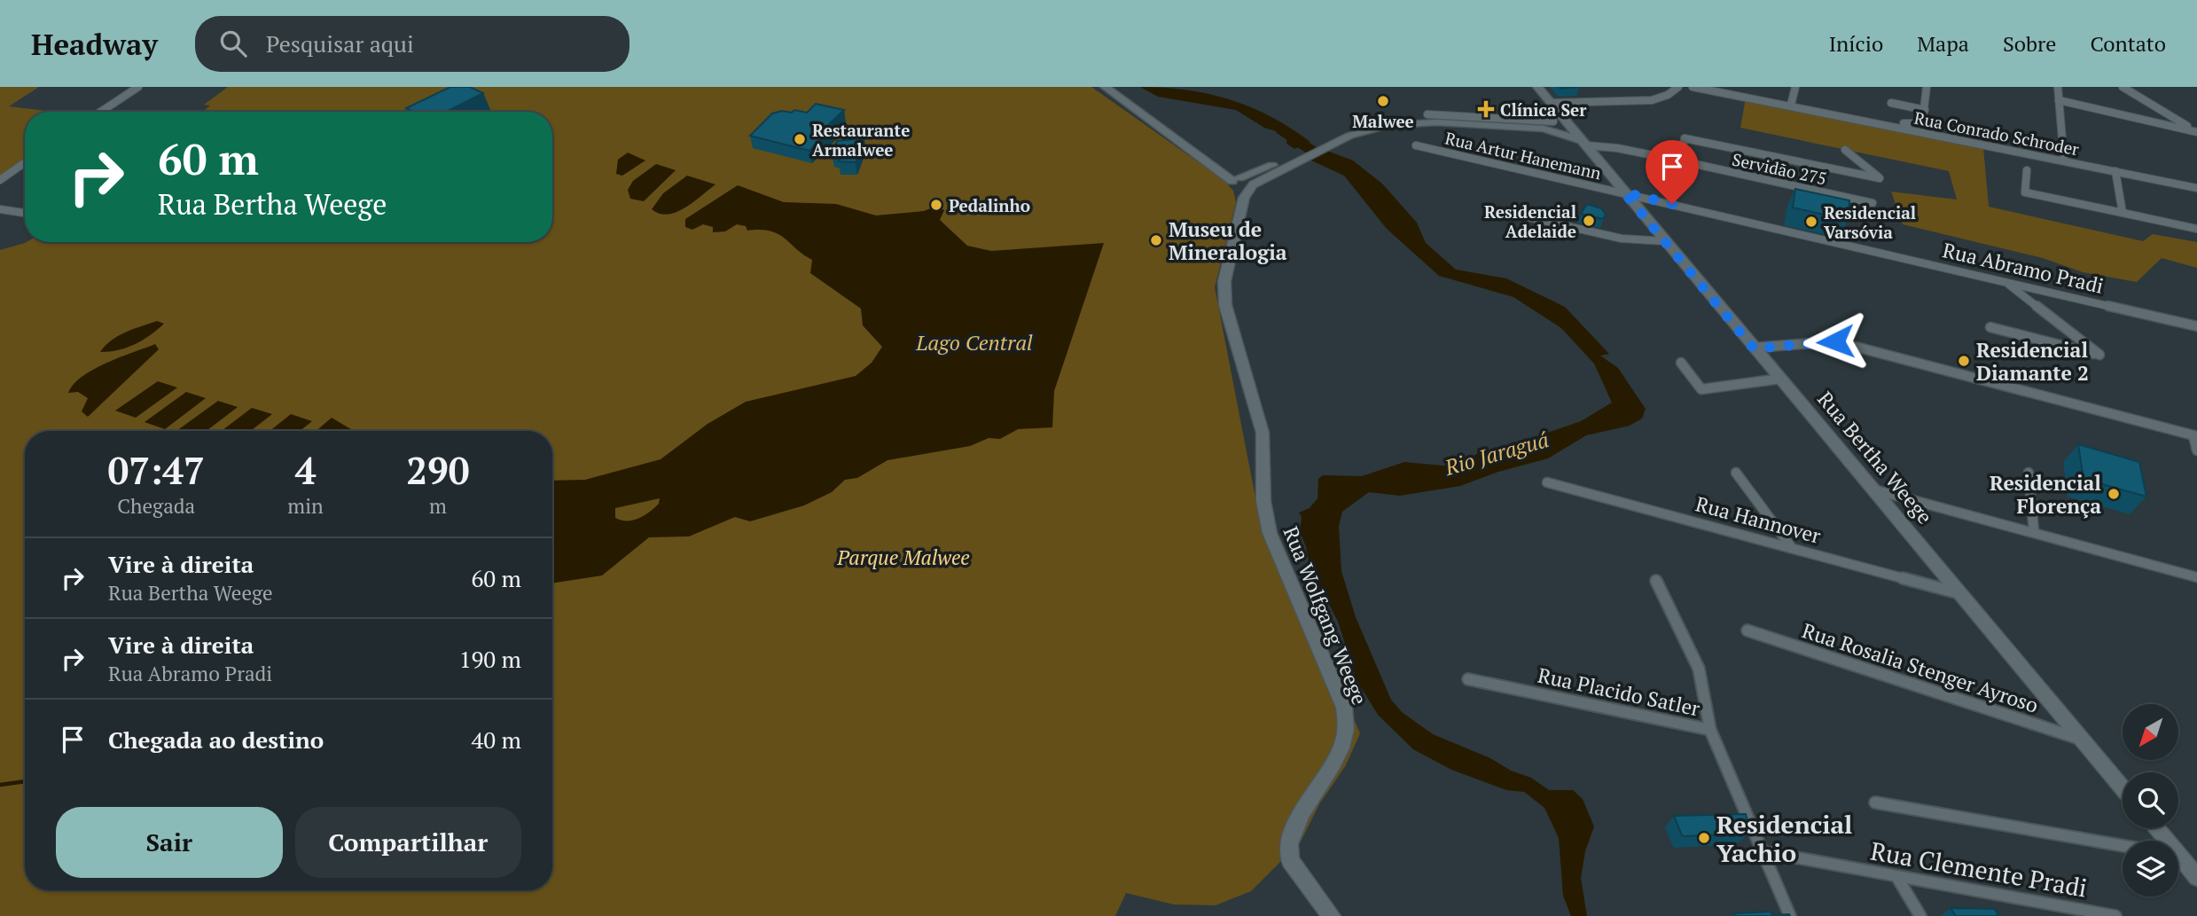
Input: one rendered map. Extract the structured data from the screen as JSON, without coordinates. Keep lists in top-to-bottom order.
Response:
{
  "streets": {
    "main road": ["Rua Bertha Weege", "Rua Wolfgang Weege"],
    "street": [
      "Rua Conrado Schroder",
      "Rua Artur Hanemann",
      "Servidão 275",
      "Rua Abramo Pradi",
      "Rua Hannover",
      "Rua Rosalia Stenger Ayroso",
      "Rua Placido Satler",
      "Rua Clemente Pradi"
    ]
  },
  "crossings": [
    ["Rua Artur Hanemann", "Rua Abramo Pradi"],
    ["Rua Artur Hanemann", "Rua Bertha Weege"],
    ["Servidão 275", "Rua Bertha Weege"],
    ["Rua Abramo Pradi", "Rua Bertha Weege"],
    ["Rua Bertha Weege", "Rua Hannover"],
    ["Rua Bertha Weege", "Rua Rosalia Stenger Ayroso"],
    ["Rua Placido Satler", "Rua Clemente Pradi"]
  ],
  "water": ["Lago Central", "Rio Jaraguá"],
  "parks": ["Parque Malwee"],
  "places": {
    "other": [
      "Malwee",
      "Restaurante Armalwee",
      "Pedalinho",
      "Residencial Adelaide",
      "Residencial Varsóvia",
      "Museu de Mineralogia",
      "Residencial Diamante 2",
      "Residencial Florença",
      "Residencial Yachio"
    ],
    "health": ["Clínica Ser"]
  },
  "north": "bottom left",
  "page": {
    "header": "Headway",
    "search": "Pesquisar aqui",
    "nav": [
      "Início",
      "Mapa",
      "Sobre",
      "Contato"
    ],
    "turn": ["60 m", "Rua Bertha Weege"],
    "eta": [
      "07:47",
      "Chegada",
      "4",
      "min",
      "290",
      "m"
    ],
    "list": [
      {
        "name": "Vire à direita",
        "note": "Rua Bertha Weege",
        "value": "60 m"
      },
      {
        "name": "Vire à direita",
        "note": "Rua Abramo Pradi",
        "value": "190 m"
      },
      {
        "name": "Chegada ao destino",
        "value": "40 m"
      }
    ],
    "buttons": ["Sair", "Compartilhar"]
  }
}
